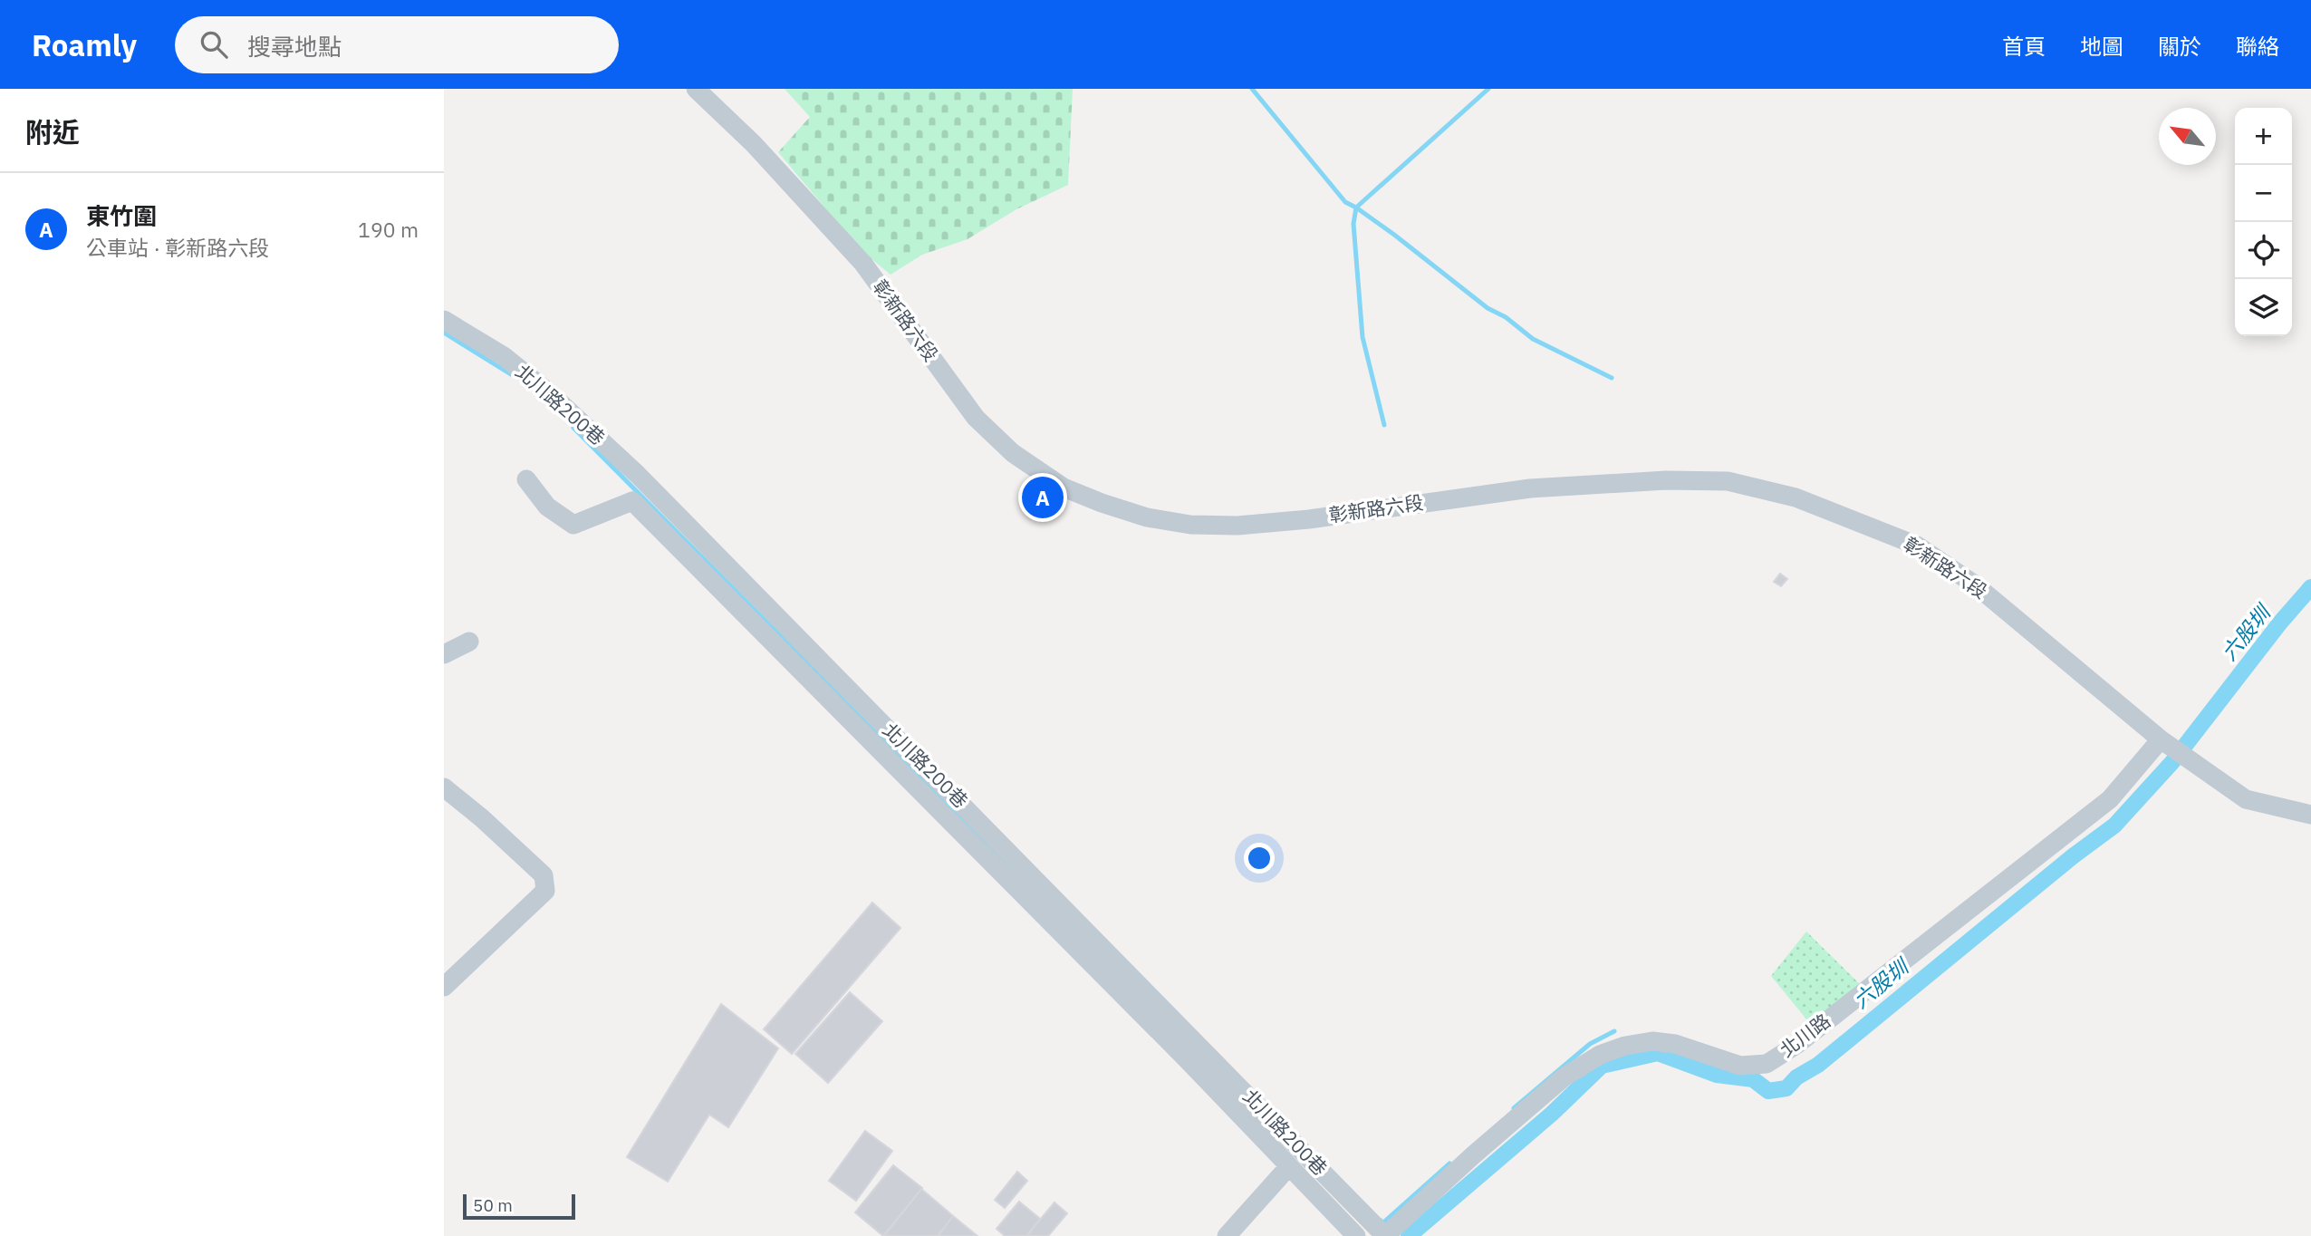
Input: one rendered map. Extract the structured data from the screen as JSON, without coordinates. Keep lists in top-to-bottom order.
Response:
{
  "streets": {
    "street": ["彰新路六段", "北川路200巷", "北川路"]
  },
  "crossings": [
    ["彰新路六段", "北川路"],
    ["北川路200巷", "北川路"]
  ],
  "water": ["六股圳"],
  "scale_bar": "50 m",
  "north": "top left",
  "page": {
    "header": "Roamly",
    "search": "搜尋地點",
    "nav": [
      "首頁",
      "地圖",
      "關於",
      "聯絡"
    ],
    "heading": "附近",
    "map_buttons": ["+", "−"],
    "list": [
      {
        "mark": "A",
        "name": "東竹圍",
        "note": "公車站 · 彰新路六段",
        "value": "190 m"
      }
    ],
    "pins": "A",
    "scale": "50 m"
  }
}
